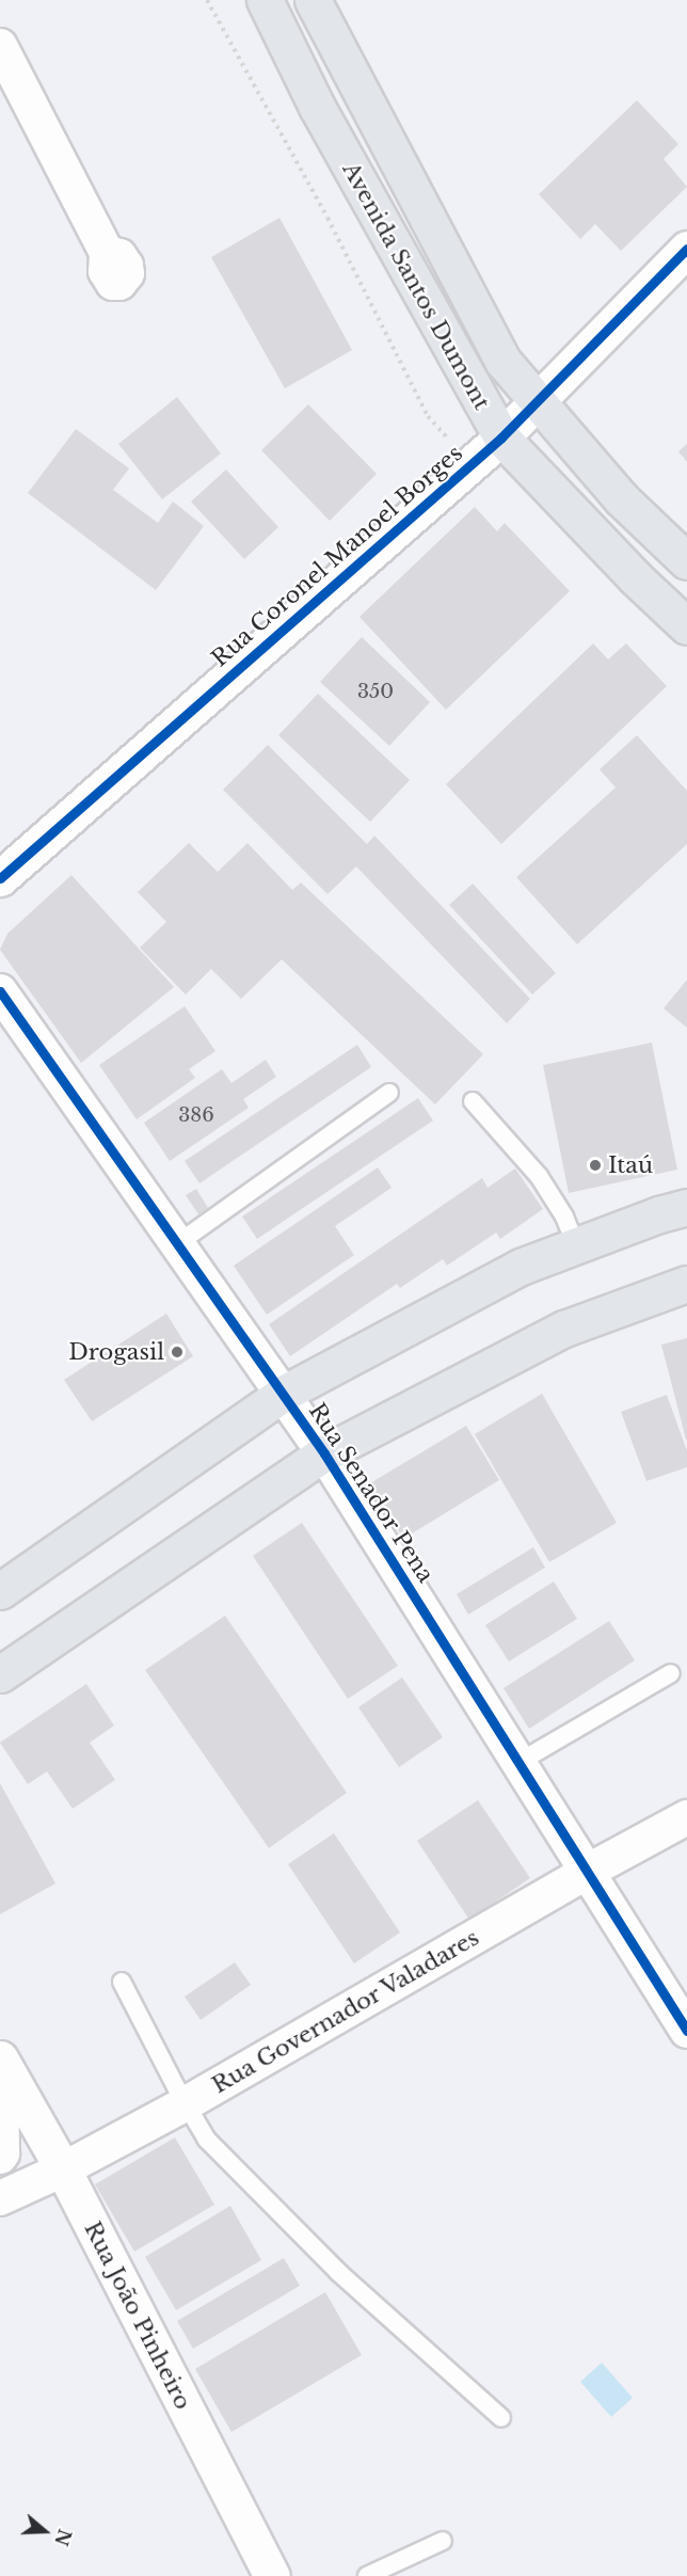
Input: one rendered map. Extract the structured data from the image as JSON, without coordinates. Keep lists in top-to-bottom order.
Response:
{
  "streets": {
    "main road": ["Avenida Santos Dumont"],
    "street": [
      "Rua Coronel Manoel Borges",
      "Rua Senador Pena",
      "Rua Governador Valadares",
      "Rua João Pinheiro"
    ]
  },
  "crossings": [
    ["Avenida Santos Dumont", "Rua Coronel Manoel Borges"],
    ["Rua Senador Pena", "Rua Governador Valadares"],
    ["Rua Governador Valadares", "Rua João Pinheiro"]
  ],
  "places": ["Itaú", "Drogasil"],
  "house_numbers": ["350", "386"],
  "north": "right"
}
